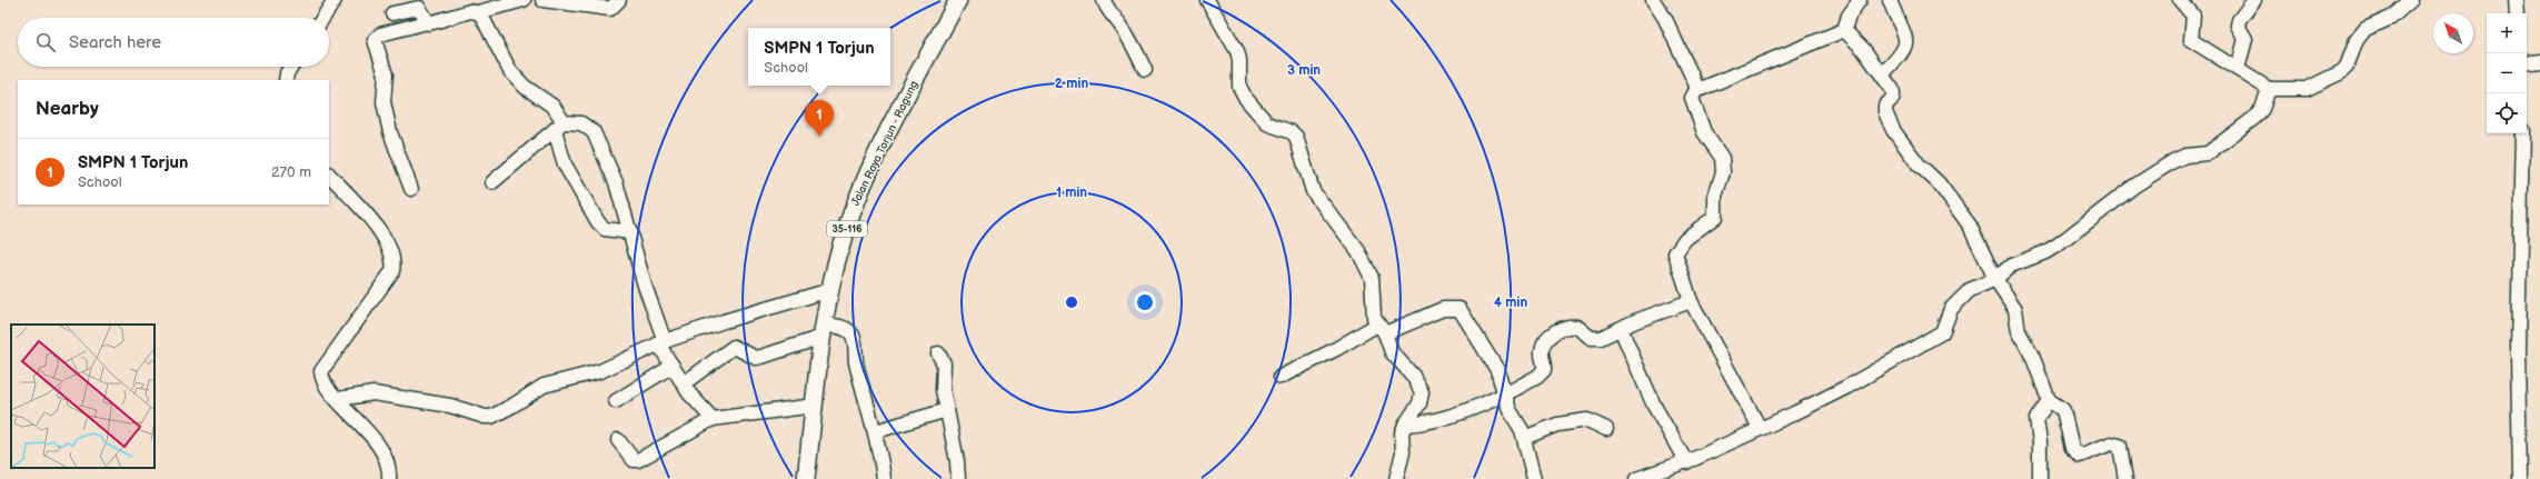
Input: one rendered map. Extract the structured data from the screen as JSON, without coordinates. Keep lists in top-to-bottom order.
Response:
{
  "streets": {
    "main road": ["Jalan Raya Torjun - Ragung", "35-116"]
  },
  "north": "top left",
  "page": {
    "map_buttons": ["+", "−"],
    "search": "Search here",
    "popup": ["SMPN 1 Torjun", "School"],
    "heading": "Nearby",
    "pins": "1",
    "list": [
      {
        "mark": "1",
        "name": "SMPN 1 Torjun",
        "note": "School",
        "value": "270 m"
      }
    ]
  },
  "rings": [
    "3 min",
    "2 min",
    "1 min",
    "4 min"
  ]
}
